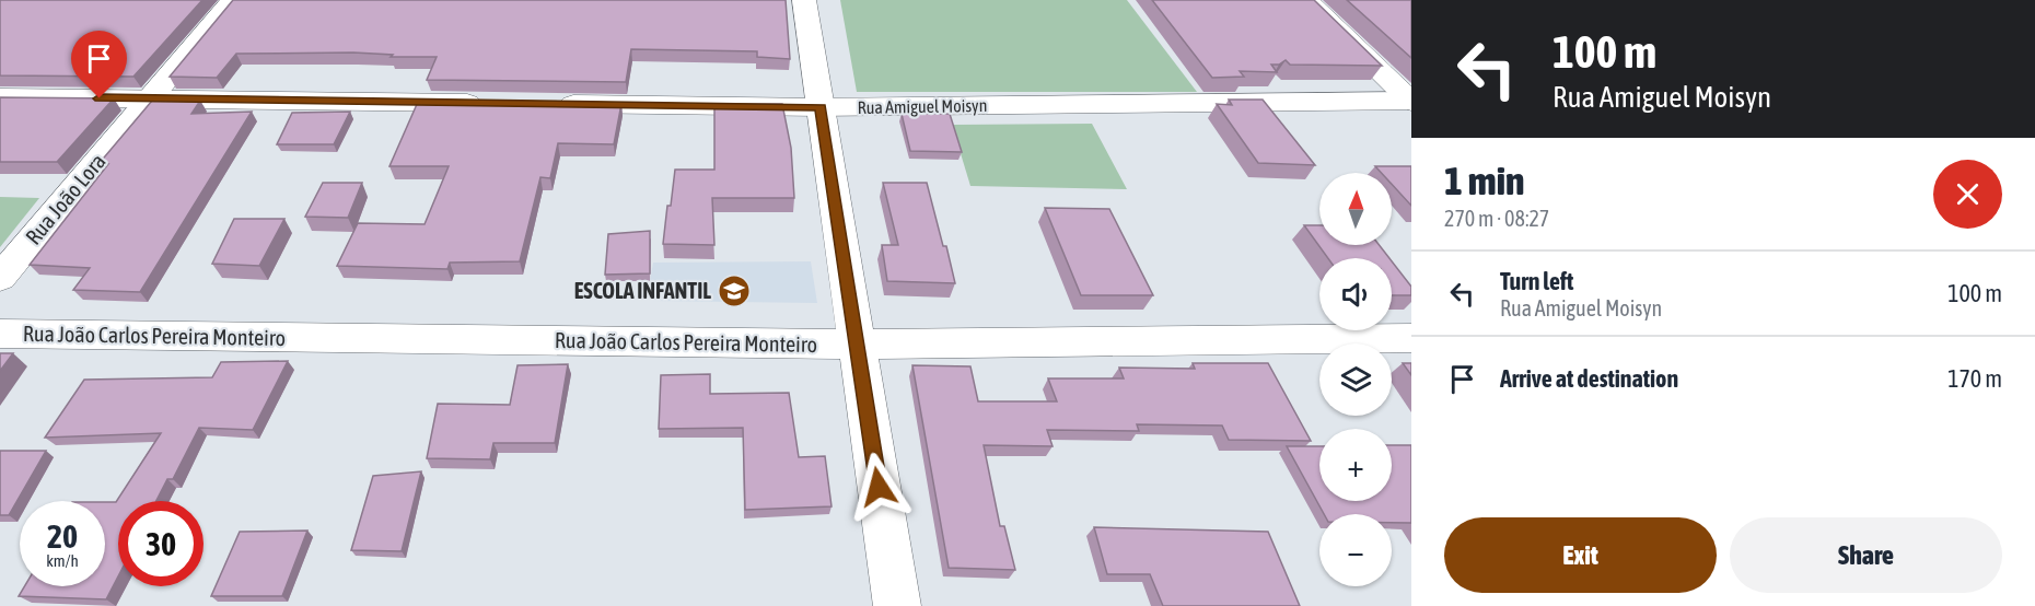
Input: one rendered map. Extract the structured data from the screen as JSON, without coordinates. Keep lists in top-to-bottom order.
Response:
{
  "streets": {
    "street": ["Rua Amiguel Moisyn", "Rua João Lora", "Rua João Carlos Pereira Monteiro"]
  },
  "places": {
    "school or university": ["ESCOLA INFANTIL"]
  },
  "north": "top",
  "page": {
    "turn": ["100 m", "Rua Amiguel Moisyn"],
    "heading": ["1 min", "270 m · 08:27"],
    "map_buttons": ["+", "−"],
    "list": [
      {
        "name": "Turn left",
        "note": "Rua Amiguel Moisyn",
        "value": "100 m"
      },
      {
        "name": "Arrive at destination",
        "value": "170 m"
      }
    ],
    "speed": "20 km/h",
    "limit": "30",
    "buttons": ["Exit", "Share"]
  }
}
